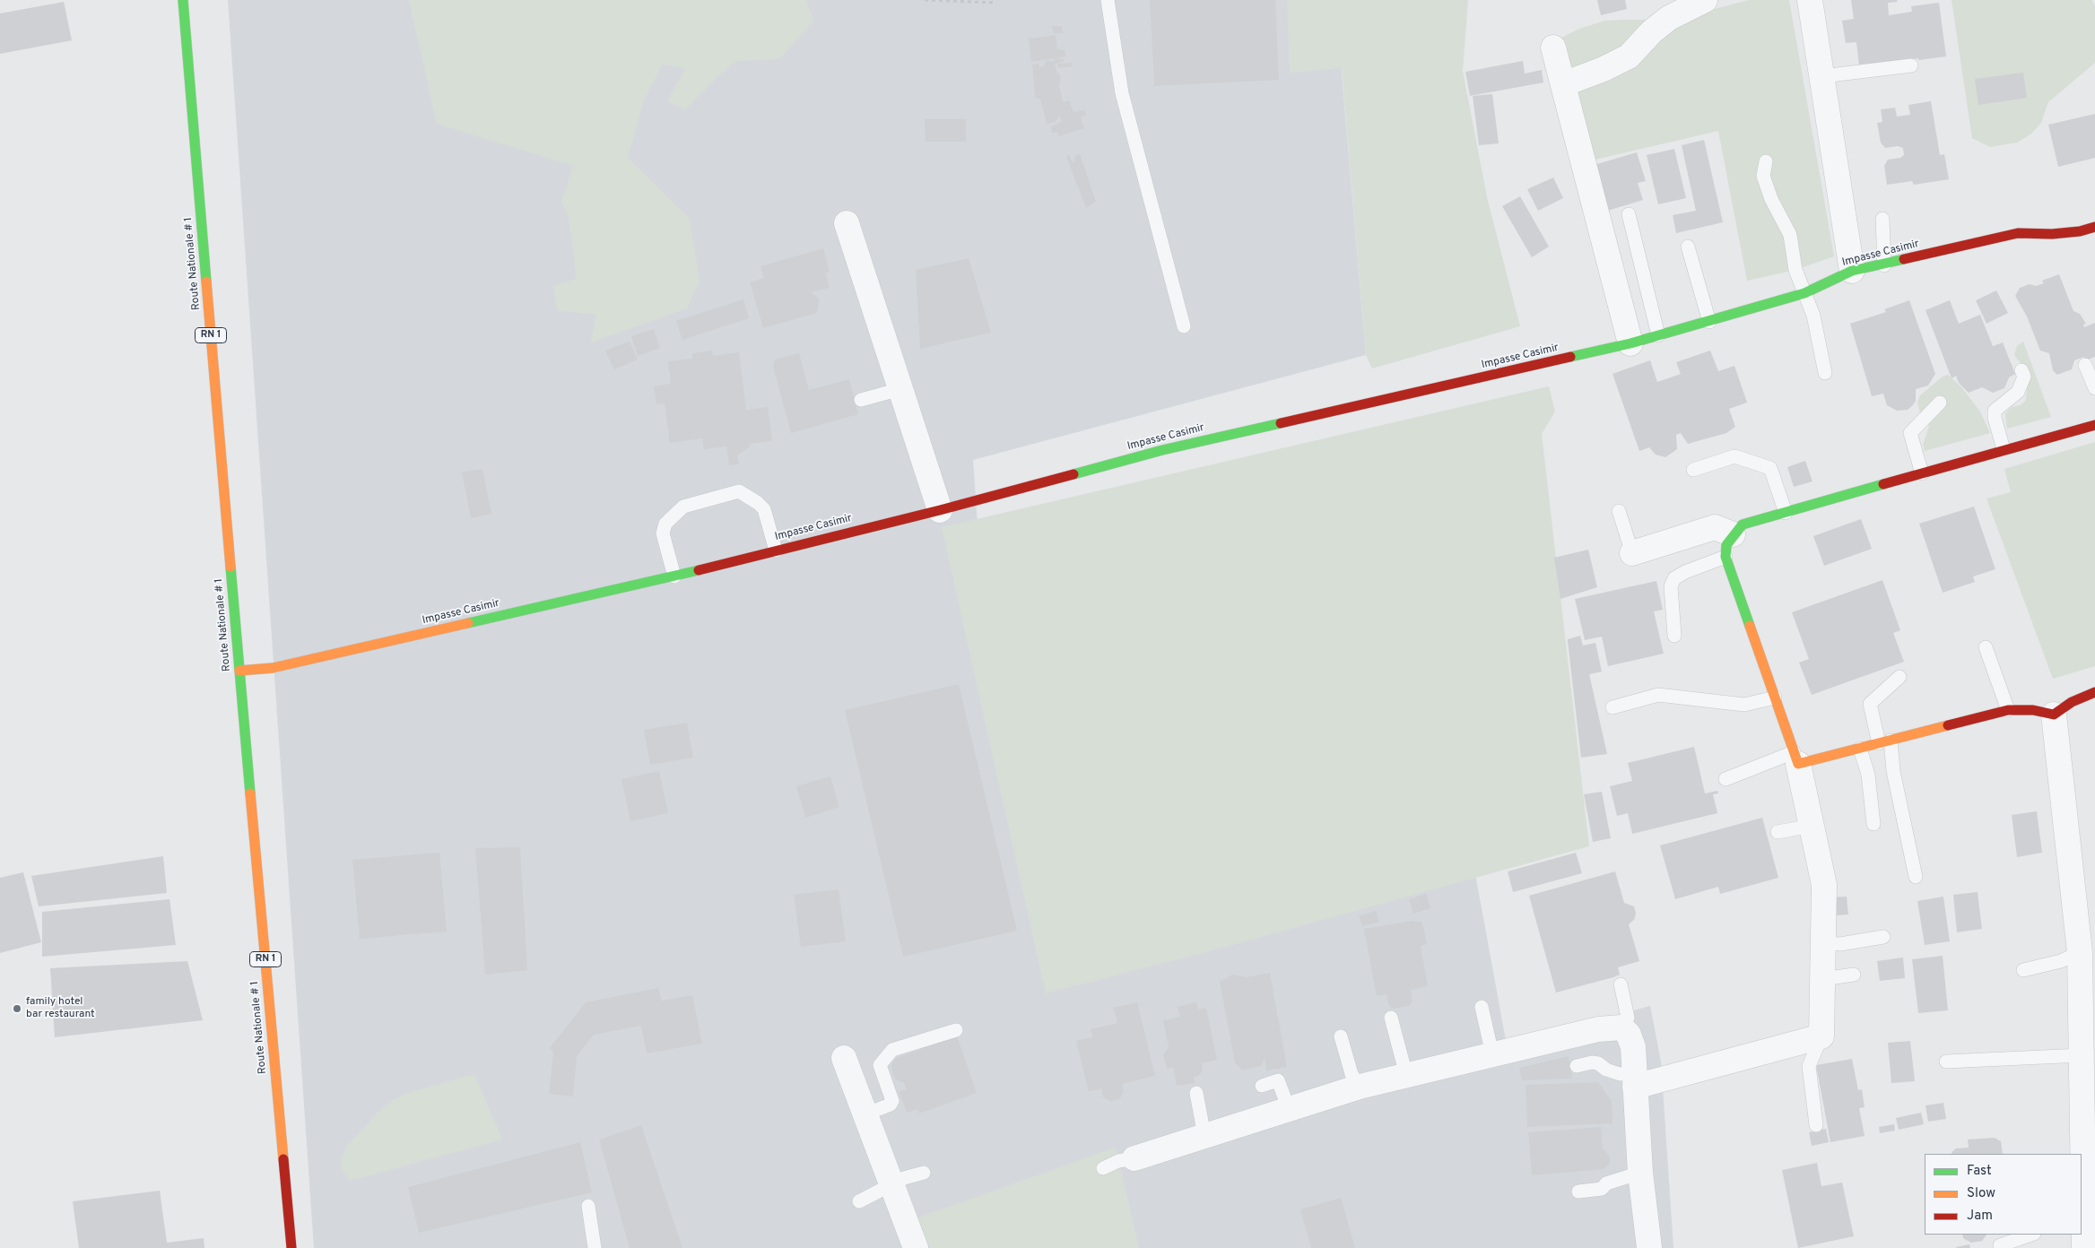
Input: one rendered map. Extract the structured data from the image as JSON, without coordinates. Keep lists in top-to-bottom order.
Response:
{
  "streets": {
    "street": ["Impasse Casimir", "Route Nationale # 1", "RN 1"]
  },
  "crossings": [
    ["Impasse Casimir", "Route Nationale # 1"]
  ],
  "places": ["family hotel bar restaurant"],
  "legend": ["Fast", "Slow", "Jam"]
}
